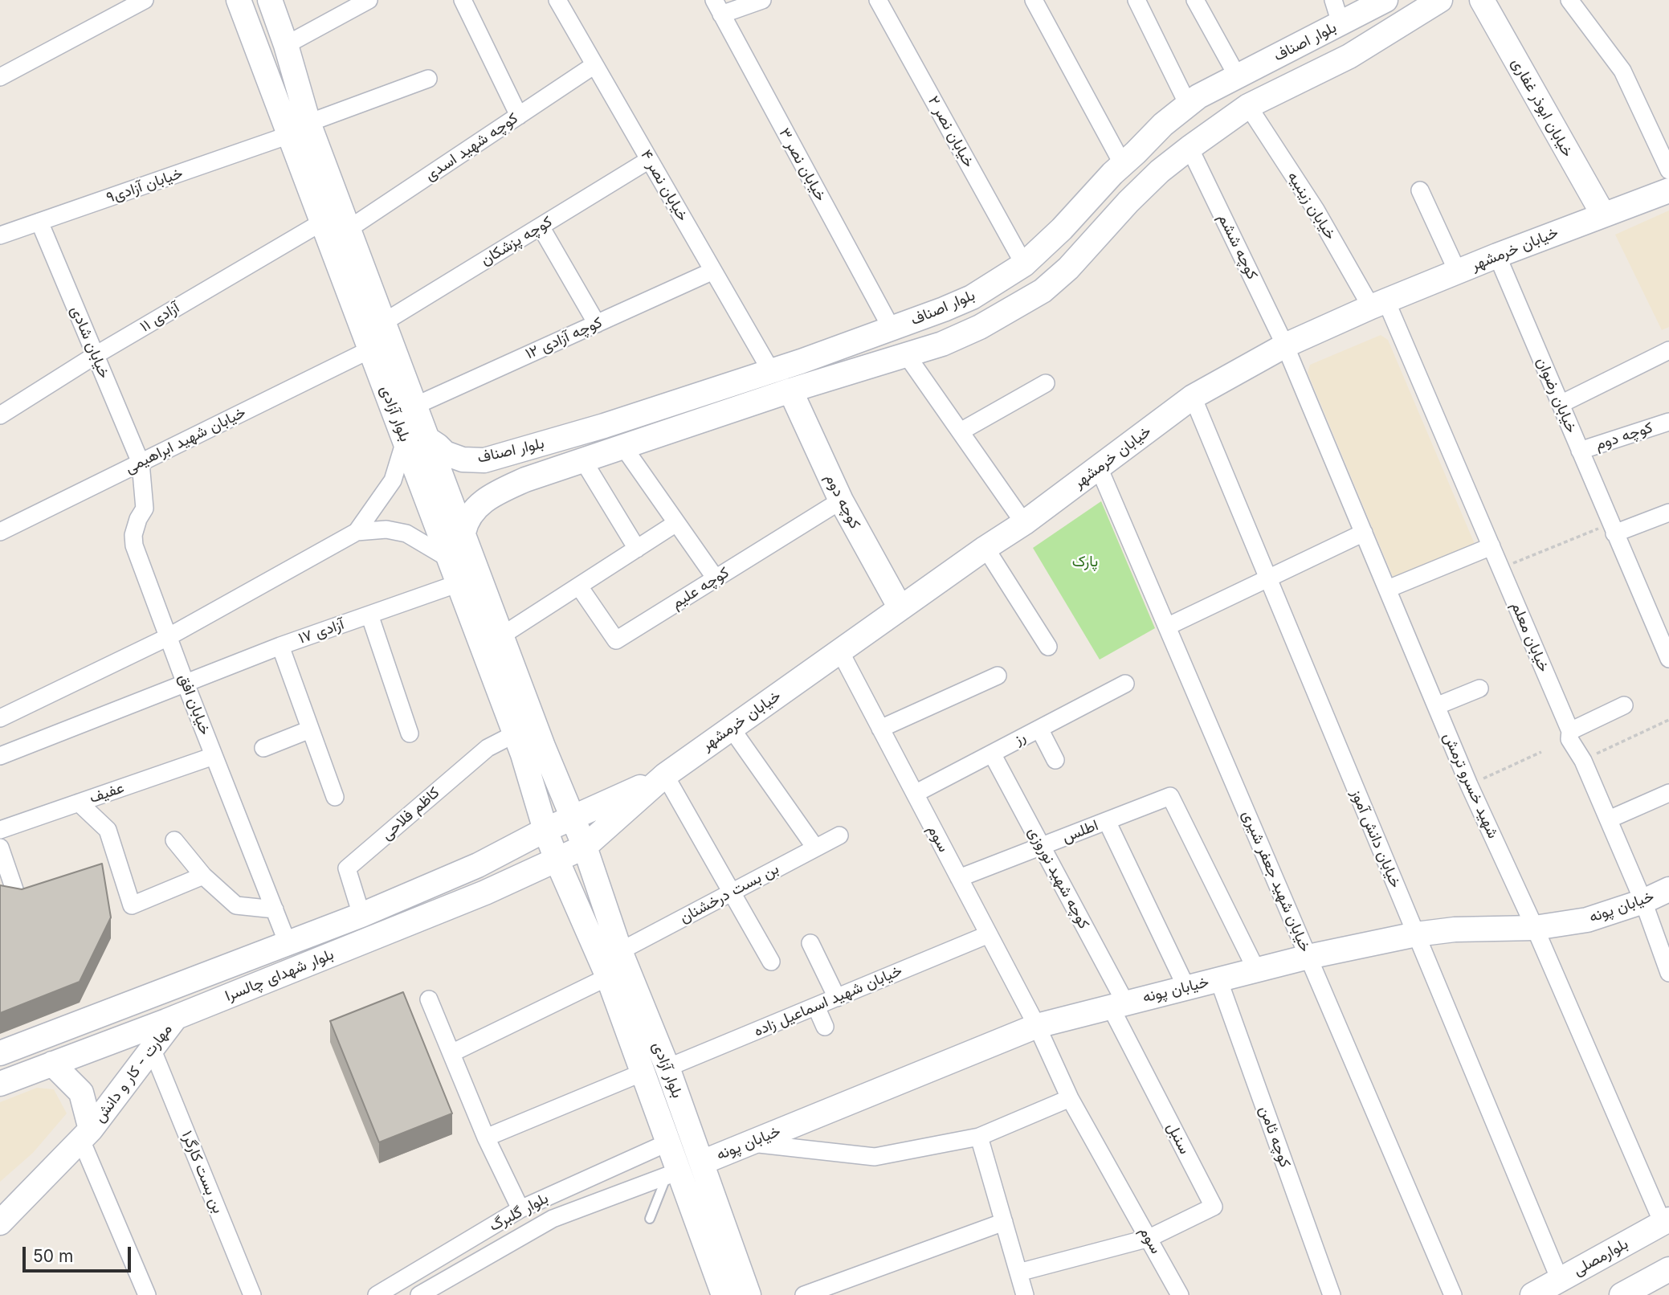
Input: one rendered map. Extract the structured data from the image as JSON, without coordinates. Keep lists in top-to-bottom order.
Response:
{
  "streets": {
    "main road": [
      "بلوار اصناف",
      "خیابان ابوذر غفاری",
      "خیابان خرمشهر",
      "بلوار آزادی",
      "کوچه دوم",
      "خیابان پونه",
      "بلوار شهدای چالسرا",
      "مهارت - کار و دانش",
      "بلوارمصلی"
    ],
    "street": [
      "خیابان نصر ۲",
      "کوچه شهید اسدی",
      "خیابان نصر ۳",
      "خیابان آزادی۹",
      "خیابان نصر ۴",
      "خیابان زینبیه",
      "کوچه پزشکان",
      "کوچه ششم",
      "آزادی ۱۱",
      "کوچه آزادی ۱۲",
      "خیابان شادی",
      "خیابان رضوان",
      "خیابان شهید ابراهیمی",
      "کوچه علیم",
      "آزادی ۱۷",
      "خیابان معلم",
      "خیابان افق",
      "رز",
      "شهید خسرو ترمش",
      "عفیف",
      "کاظم فلاحی",
      "اطلس",
      "سوم",
      "خیابان دانش آموز",
      "کوچه شهید نوروزی",
      "خیابان شهید جعفر شیری",
      "بن بست درخشنان",
      "خیابان شهید اسماعیل زاده",
      "کوچه ثامن",
      "سنبل",
      "بن بست کارگر۱",
      "بلوار گلبرگ"
    ]
  },
  "crossings": [
    ["بلوار اصناف", "خیابان نصر ۲"],
    ["بلوار اصناف", "خیابان نصر ۳"],
    ["بلوار اصناف", "خیابان نصر ۴"],
    ["بلوار اصناف", "خیابان زینبیه"],
    ["بلوار اصناف", "کوچه ششم"],
    ["بلوار اصناف", "بلوار آزادی"],
    ["بلوار اصناف", "کوچه دوم"],
    ["خیابان ابوذر غفاری", "خیابان خرمشهر"],
    ["کوچه شهید اسدی", "خیابان نصر ۴"],
    ["کوچه شهید اسدی", "بلوار آزادی"],
    ["خیابان آزادی۹", "خیابان شادی"],
    ["خیابان آزادی۹", "بلوار آزادی"],
    ["خیابان نصر ۴", "کوچه پزشکان"],
    ["خیابان نصر ۴", "کوچه آزادی ۱۲"],
    ["خیابان زینبیه", "خیابان خرمشهر"],
    ["خیابان زینبیه", "خیابان معلم"],
    ["کوچه پزشکان", "بلوار آزادی"],
    ["کوچه ششم", "خیابان خرمشهر"],
    ["کوچه ششم", "شهید خسرو ترمش"],
    ["خیابان خرمشهر", "خیابان رضوان"],
    ["خیابان خرمشهر", "بلوار آزادی"],
    ["خیابان خرمشهر", "کوچه دوم"],
    ["خیابان خرمشهر", "خیابان معلم"],
    ["خیابان خرمشهر", "شهید خسرو ترمش"],
    ["خیابان خرمشهر", "سوم"],
    ["خیابان خرمشهر", "خیابان دانش آموز"],
    ["خیابان خرمشهر", "خیابان شهید جعفر شیری"],
    ["خیابان خرمشهر", "بلوار شهدای چالسرا"],
    ["آزادی ۱۱", "خیابان شادی"],
    ["آزادی ۱۱", "بلوار آزادی"],
    ["کوچه آزادی ۱۲", "بلوار آزادی"],
    ["خیابان شادی", "خیابان شهید ابراهیمی"],
    ["خیابان شادی", "خیابان افق"],
    ["خیابان رضوان", "کوچه دوم"],
    ["بلوار آزادی", "خیابان شهید ابراهیمی"],
    ["بلوار آزادی", "آزادی ۱۷"],
    ["بلوار آزادی", "کاظم فلاحی"],
    ["بلوار آزادی", "بن بست درخشنان"],
    ["بلوار آزادی", "خیابان پونه"],
    ["بلوار آزادی", "بلوار شهدای چالسرا"],
    ["بلوار آزادی", "خیابان شهید اسماعیل زاده"],
    ["بلوار آزادی", "بلوار گلبرگ"],
    ["کوچه دوم", "کوچه علیم"],
    ["خیابان شهید ابراهیمی", "خیابان افق"],
    ["آزادی ۱۷", "خیابان افق"],
    ["خیابان معلم", "خیابان پونه"],
    ["خیابان افق", "عفیف"],
    ["خیابان افق", "بلوار شهدای چالسرا"],
    ["رز", "سوم"],
    ["رز", "کوچه شهید نوروزی"],
    ["شهید خسرو ترمش", "خیابان پونه"],
    ["شهید خسرو ترمش", "بلوارمصلی"],
    ["کاظم فلاحی", "بلوار شهدای چالسرا"],
    ["اطلس", "سوم"],
    ["اطلس", "کوچه شهید نوروزی"],
    ["اطلس", "خیابان پونه"],
    ["سوم", "خیابان پونه"],
    ["سوم", "خیابان شهید اسماعیل زاده"],
    ["سوم", "سنبل"],
    ["خیابان دانش آموز", "خیابان پونه"],
    ["خیابان دانش آموز", "بلوارمصلی"],
    ["کوچه شهید نوروزی", "خیابان پونه"],
    ["کوچه شهید نوروزی", "سنبل"],
    ["خیابان شهید جعفر شیری", "خیابان پونه"],
    ["خیابان پونه", "کوچه ثامن"],
    ["خیابان پونه", "سنبل"],
    ["بلوار شهدای چالسرا", "مهارت - کار و دانش"],
    ["مهارت - کار و دانش", "بن بست کارگر۱"]
  ],
  "parks": ["پارک"],
  "scale_bar": "50 m"
}
